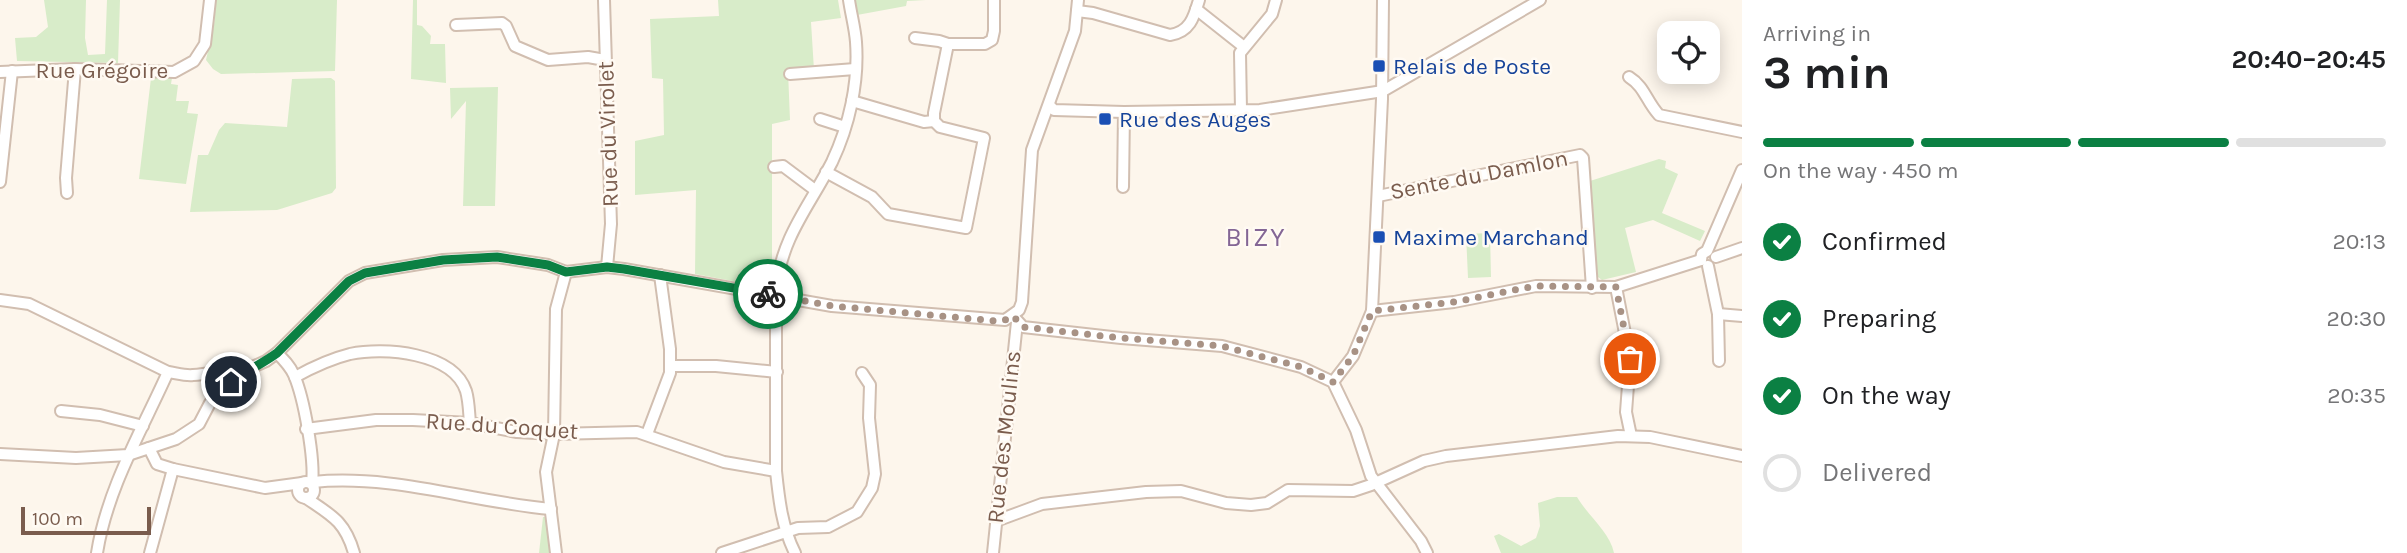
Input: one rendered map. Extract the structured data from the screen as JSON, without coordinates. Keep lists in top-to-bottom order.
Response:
{
  "streets": {
    "street": [
      "Rue Grégoire",
      "Rue du Virolet",
      "Sente du Damlon",
      "Rue du Coquet",
      "Rue des Moulins"
    ]
  },
  "districts": ["BIZY"],
  "places": {
    "transit": ["Relais de Poste", "Rue des Auges", "Maxime Marchand"]
  },
  "scale_bar": "100 m",
  "page": {
    "heading": ["3 min", "Arriving in", "20:40–20:45"],
    "bar": "On the way · 450 m",
    "list": [
      ["Confirmed", "20:13"],
      ["Preparing", "20:30"],
      ["On the way", "20:35"],
      "Delivered"
    ],
    "scale": "100 m"
  }
}
